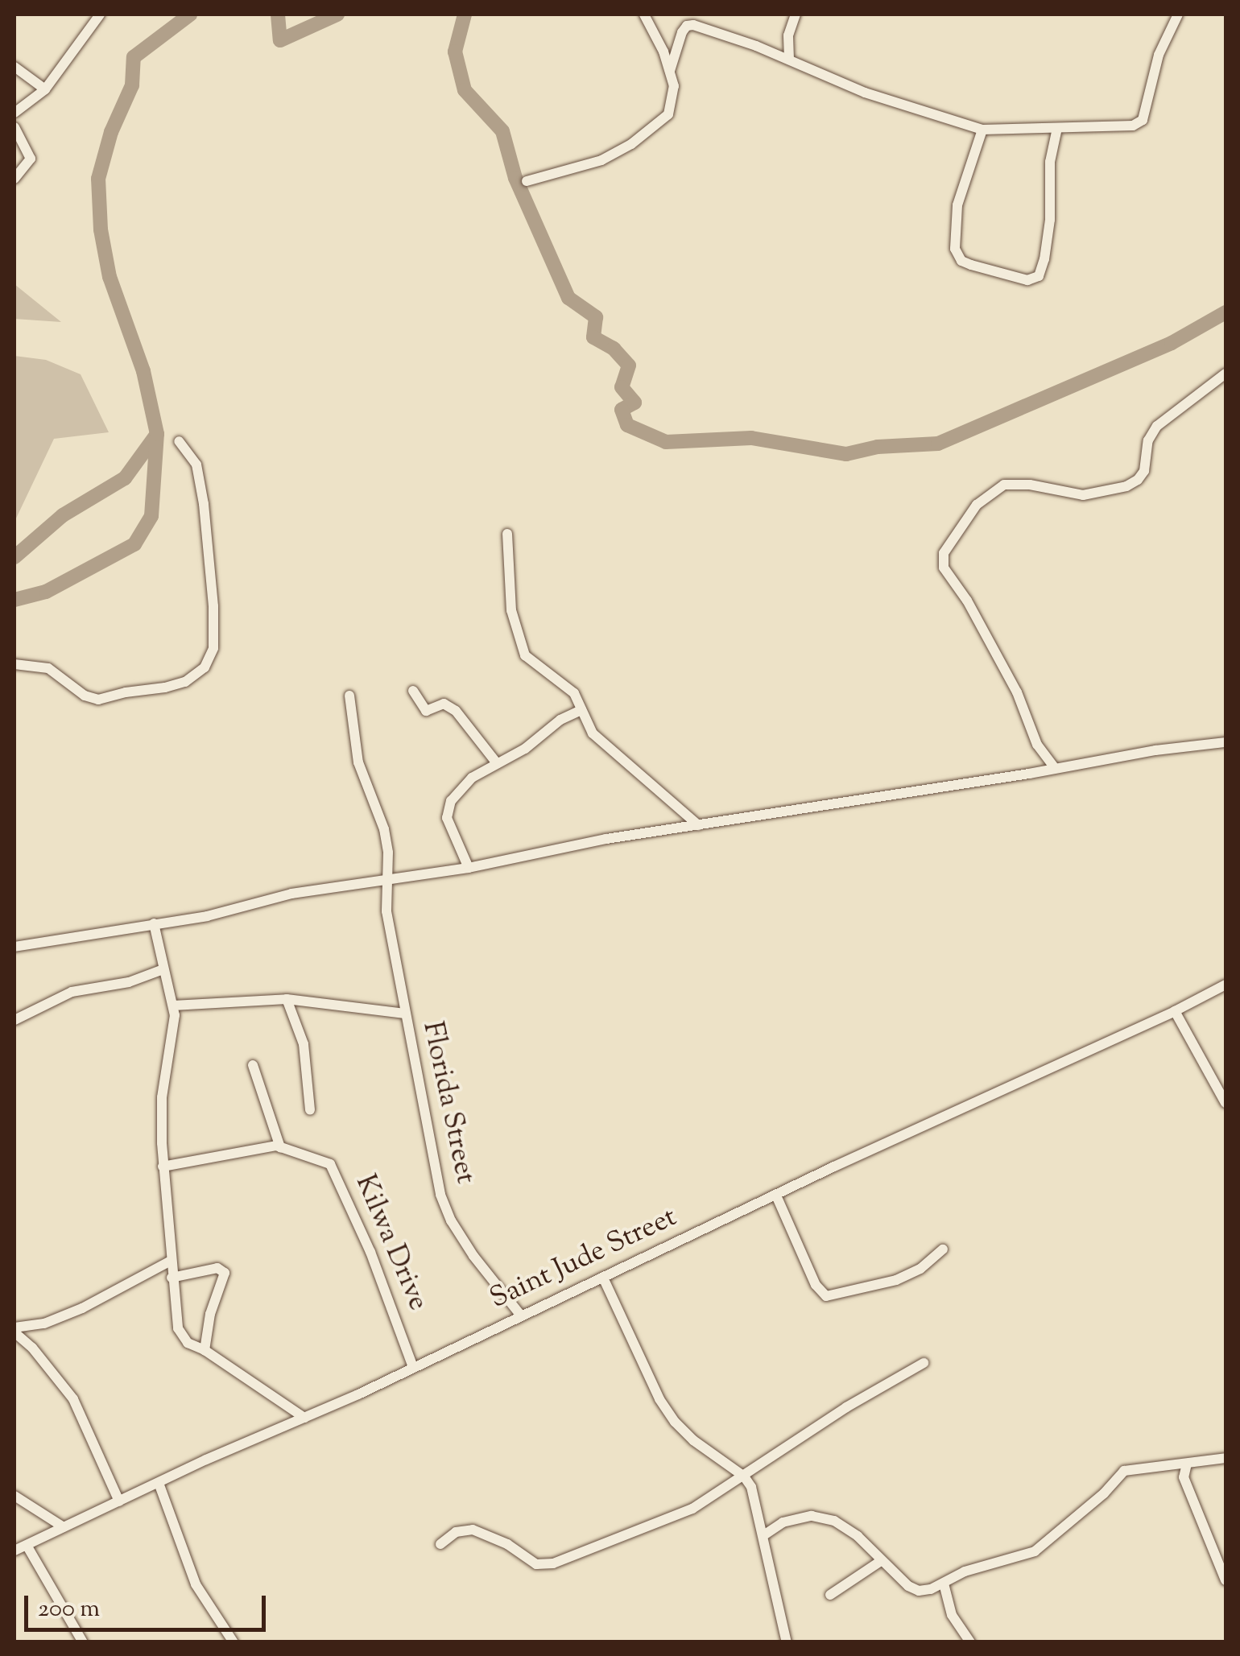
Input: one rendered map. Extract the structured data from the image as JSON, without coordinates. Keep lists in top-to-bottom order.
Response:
{
  "streets": {
    "street": ["Florida Street", "Kilwa Drive", "Saint Jude Street"]
  },
  "crossings": [
    ["Florida Street", "Saint Jude Street"],
    ["Kilwa Drive", "Saint Jude Street"]
  ],
  "scale_bar": "200 m"
}
